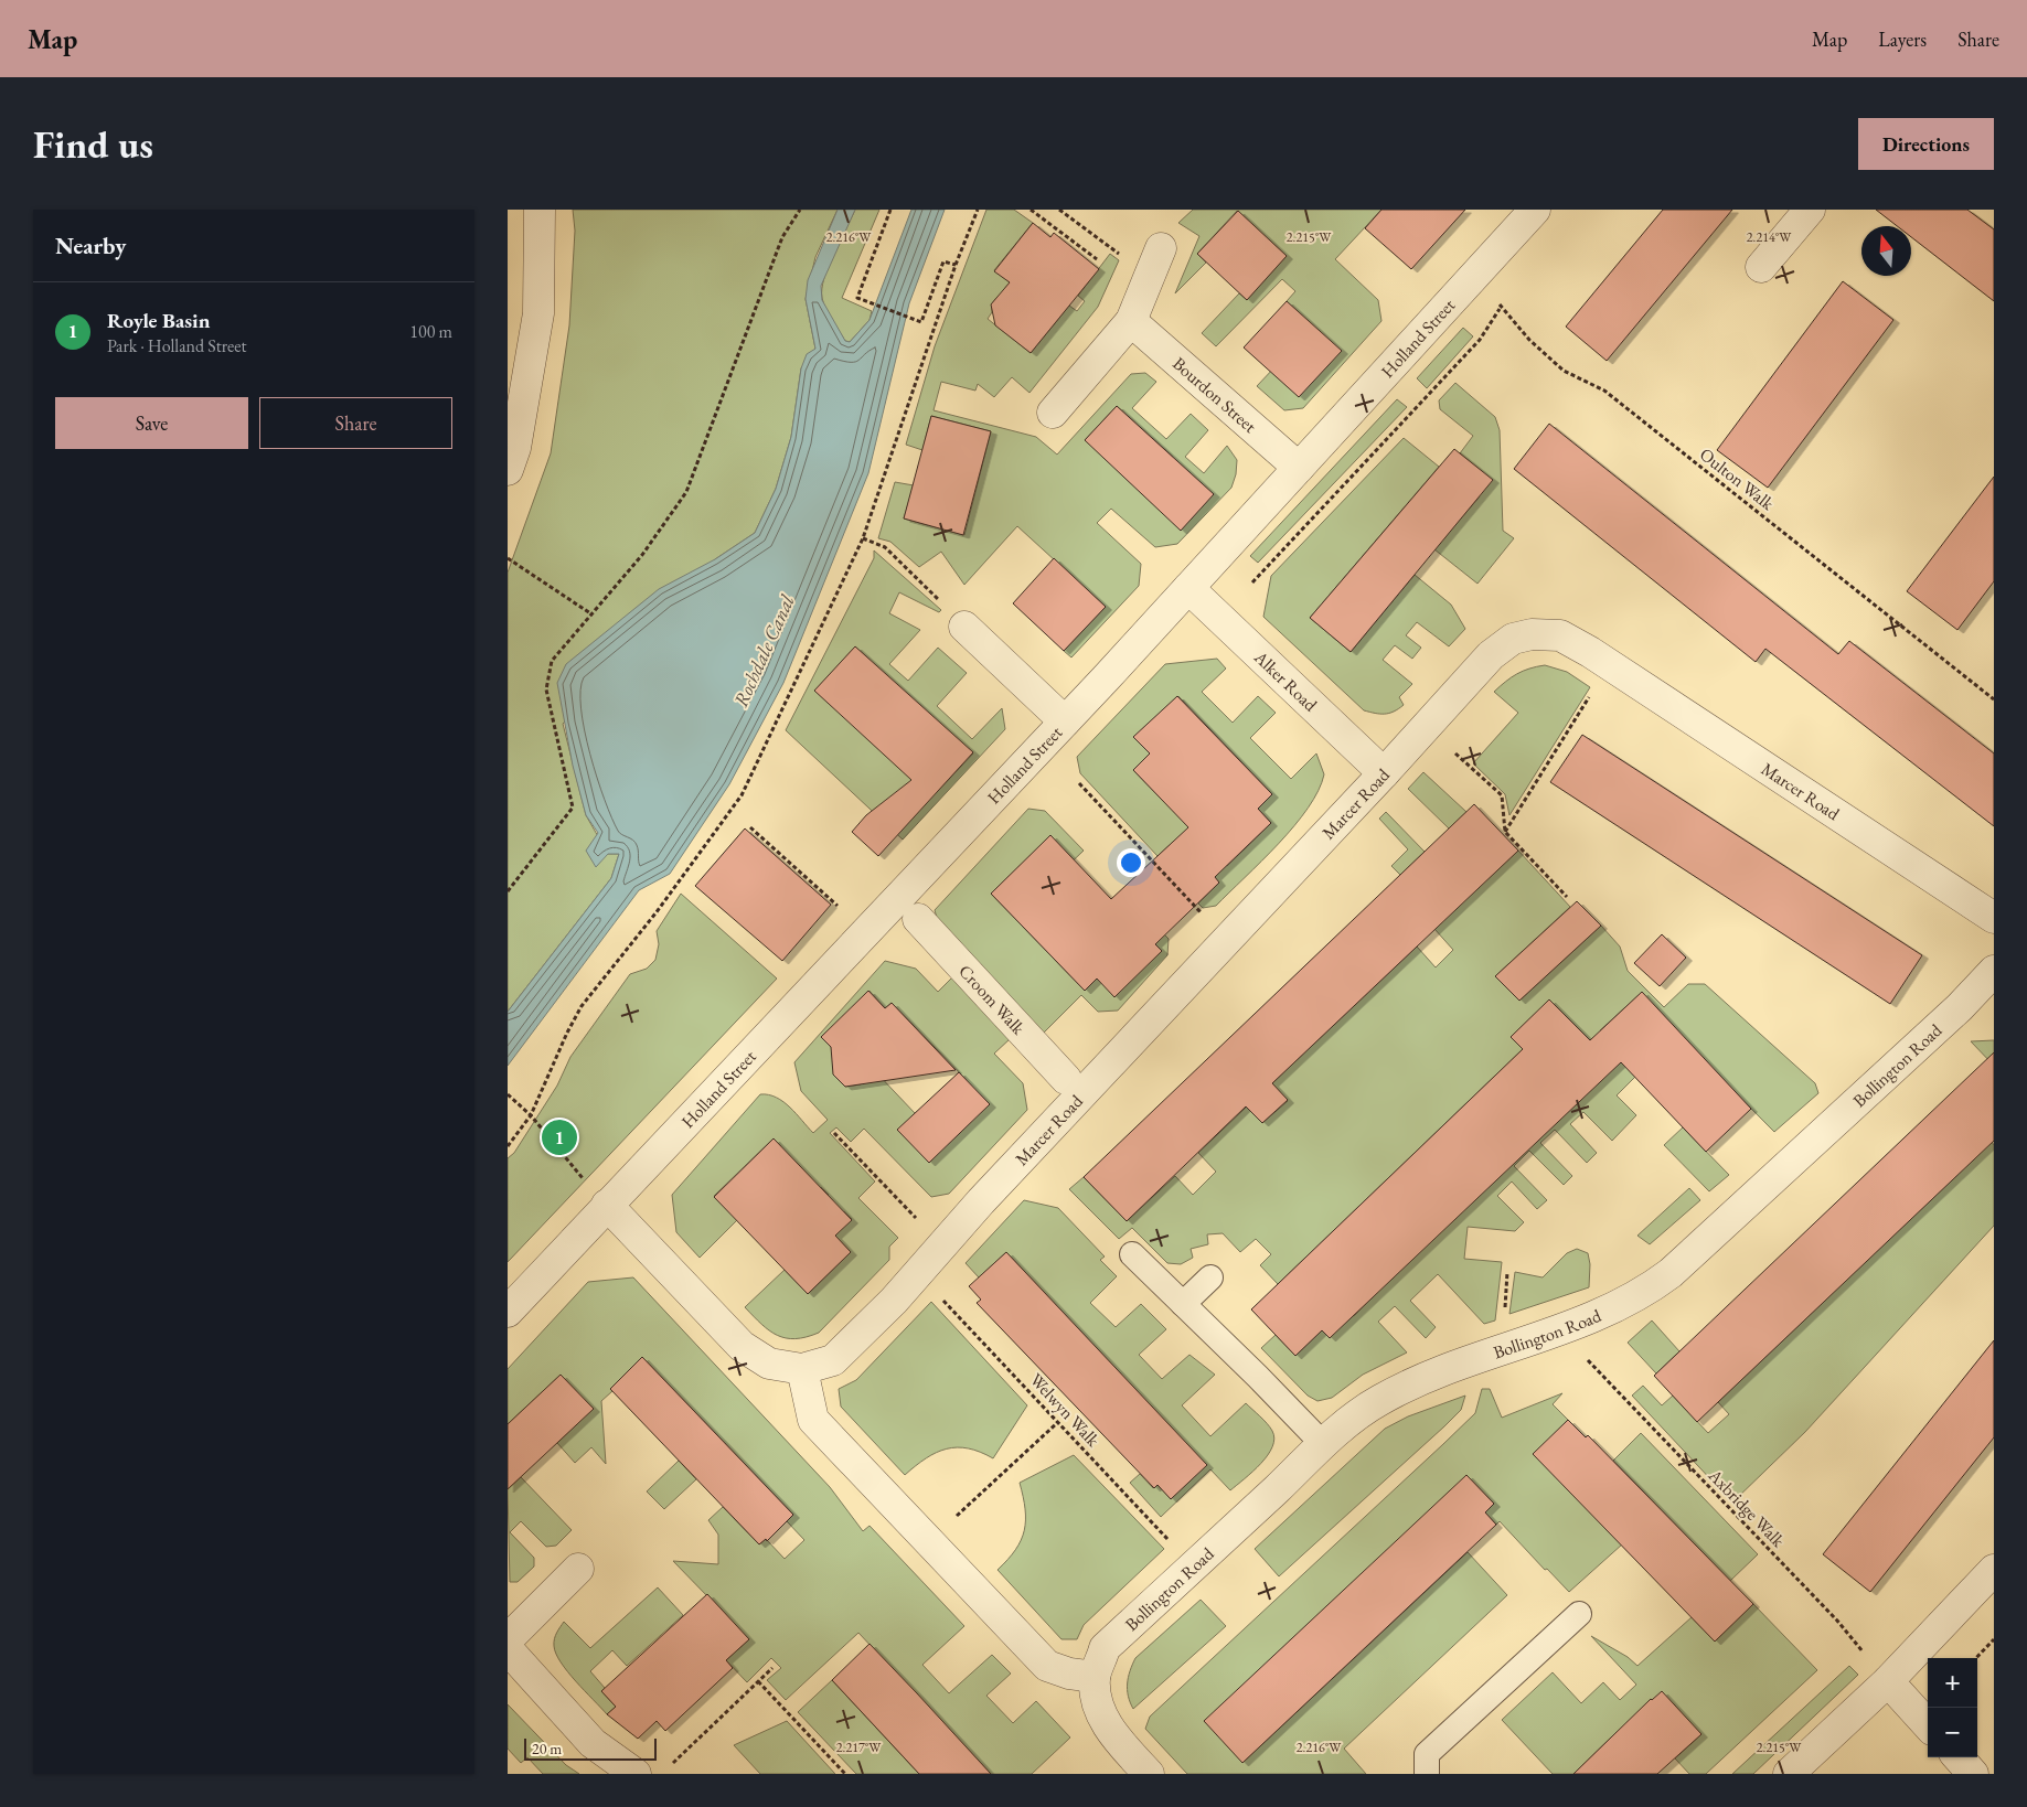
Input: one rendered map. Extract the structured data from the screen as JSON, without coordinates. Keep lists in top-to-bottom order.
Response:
{
  "streets": {
    "street": [
      "Holland Street",
      "Bourdon Street",
      "Alker Road",
      "Marcer Road",
      "Croom Walk",
      "Bollington Road"
    ],
    "path": ["Oulton Walk", "Welwyn Walk", "Axbridge Walk"]
  },
  "crossings": [
    ["Holland Street", "Bourdon Street"],
    ["Holland Street", "Alker Road"],
    ["Holland Street", "Marcer Road"],
    ["Alker Road", "Marcer Road"],
    ["Bollington Road", "Axbridge Walk"]
  ],
  "water": ["Rochdale Canal"],
  "scale_bar": "20 m",
  "north": "top",
  "page": {
    "header": "Map",
    "nav": ["Map", "Layers", "Share"],
    "buttons": [
      "Directions",
      ["Save", "Share"]
    ],
    "title": "Find us",
    "heading": "Nearby",
    "list": [
      {
        "mark": "1",
        "name": "Royle Basin",
        "note": "Park · Holland Street",
        "value": "100 m"
      }
    ],
    "pins": "1",
    "map_buttons": ["+", "−"],
    "scale": "20 m"
  },
  "coordinates": [
    "2.216°W",
    "2.215°W",
    "2.214°W",
    "2.217°W"
  ]
}
